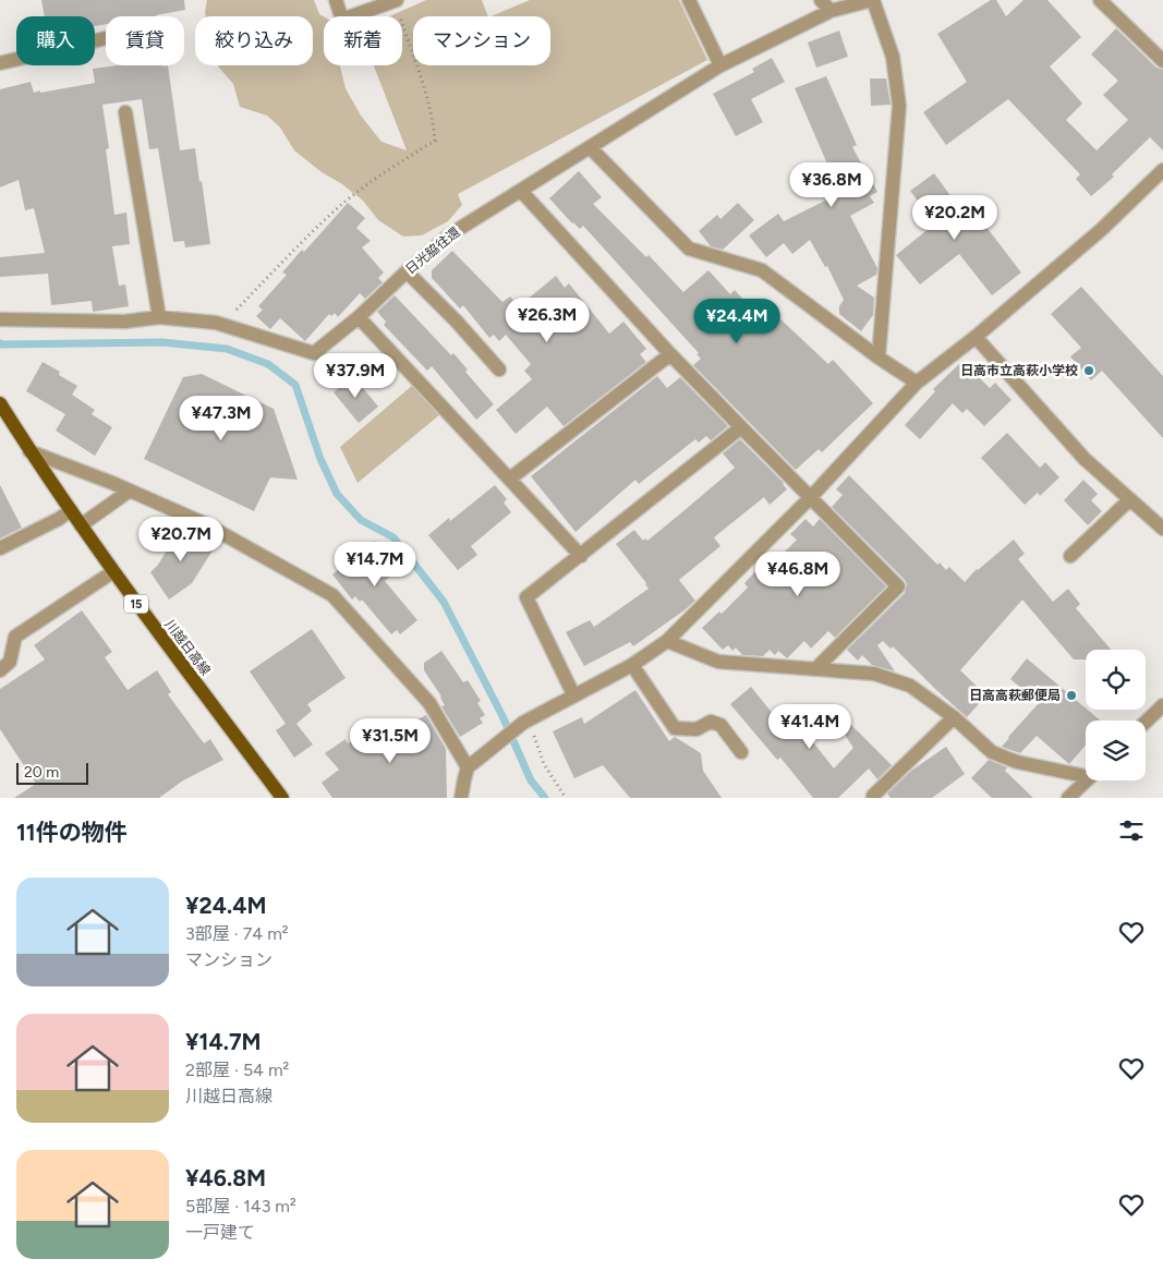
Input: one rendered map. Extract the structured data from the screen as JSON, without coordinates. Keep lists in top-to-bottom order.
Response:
{
  "streets": {
    "main road": ["15", "川越日高線"],
    "street": ["日光脇往還"]
  },
  "places": ["日高市立高萩小学校", "日高高萩郵便局"],
  "scale_bar": "20 m",
  "page": {
    "chip": [
      "購入",
      "賃貸",
      "絞り込み",
      "新着",
      "マンション"
    ],
    "price": [
      "¥36.8M",
      "¥20.2M",
      "¥26.3M",
      "¥24.4M",
      "¥37.9M",
      "¥47.3M",
      "¥20.7M",
      "¥14.7M",
      "¥46.8M",
      "¥41.4M",
      "¥31.5M"
    ],
    "scale": "20 m",
    "heading": "11件の物件",
    "list": [
      {
        "name": "¥24.4M",
        "note": "3部屋 · 74 m² · マンション"
      },
      {
        "name": "¥14.7M",
        "note": "2部屋 · 54 m² · 川越日高線"
      },
      {
        "name": "¥46.8M",
        "note": "5部屋 · 143 m² · 一戸建て"
      }
    ]
  }
}
